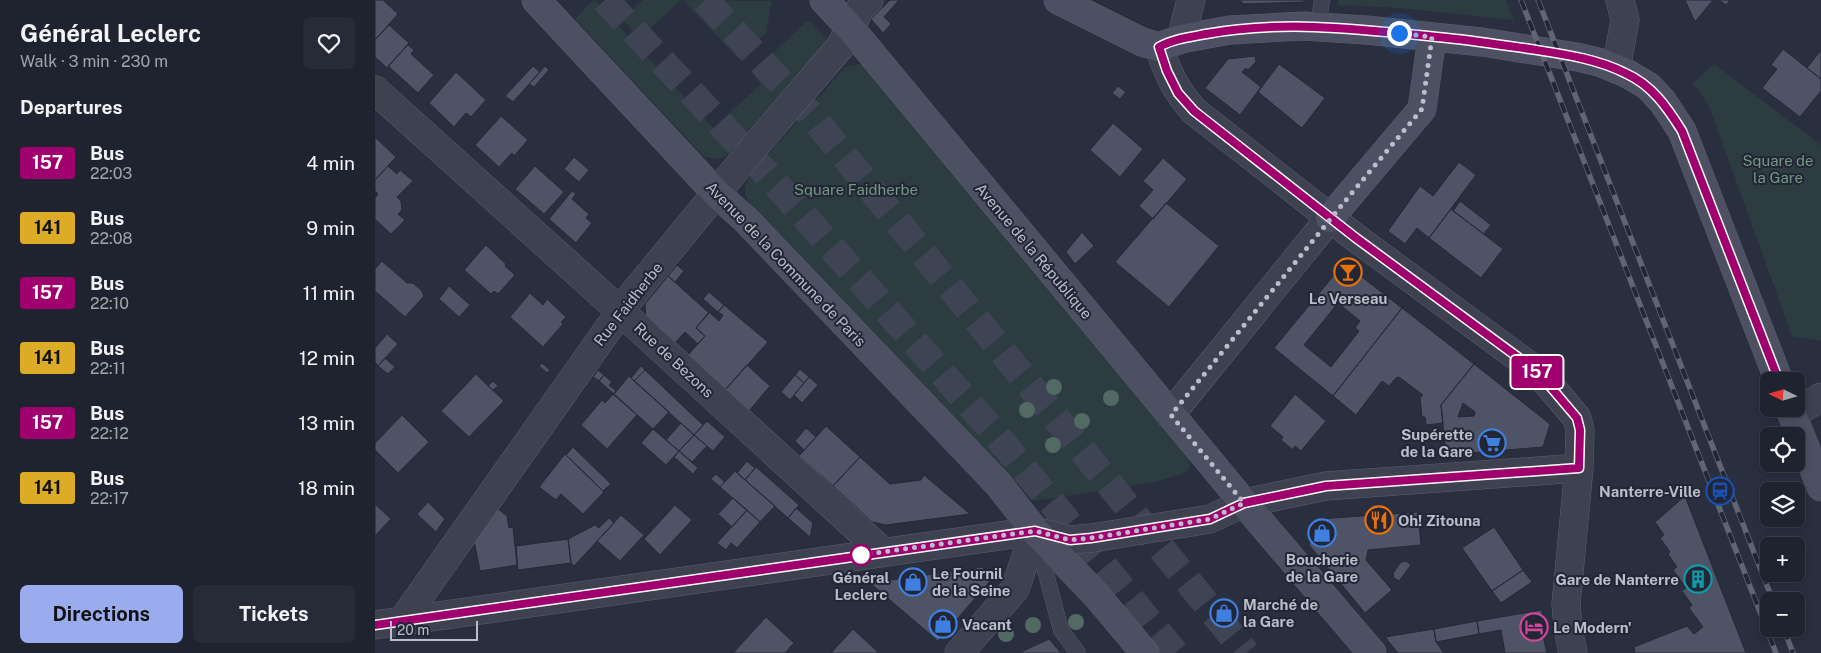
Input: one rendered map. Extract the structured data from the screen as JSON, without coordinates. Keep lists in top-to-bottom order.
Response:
{
  "streets": {
    "main road": ["Avenue de la République", "Avenue de la Commune de Paris"],
    "street": ["Rue Faidherbe", "Rue de Bezons"]
  },
  "crossings": [
    ["Avenue de la République", "Rue Faidherbe"],
    ["Avenue de la Commune de Paris", "Rue Faidherbe"],
    ["Rue Faidherbe", "Rue de Bezons"]
  ],
  "parks": ["Square de la Gare", "Square Faidherbe"],
  "places": {
    "bar": ["Le Verseau"],
    "supermarket": ["Supérette de la Gare"],
    "station": ["Nanterre-Ville"],
    "restaurant": ["Oh! Zitouna"],
    "shop": [
      "Boucherie de la Gare",
      "Le Fournil de la Seine",
      "Marché de la Gare",
      "Vacant"
    ],
    "other": ["Général Leclerc"],
    "building": ["Gare de Nanterre"],
    "hotel": ["Le Modern'"]
  },
  "lines": ["bus line 157"],
  "scale_bar": "20 m",
  "north": "left",
  "page": {
    "heading": [
      ["Général Leclerc", "Walk · 3 min · 230 m"],
      "Departures"
    ],
    "on_map": "157",
    "list": [
      {
        "mark": "157",
        "name": "Bus",
        "note": "22:03",
        "value": "4 min"
      },
      {
        "mark": "141",
        "name": "Bus",
        "note": "22:08",
        "value": "9 min"
      },
      {
        "mark": "157",
        "name": "Bus",
        "note": "22:10",
        "value": "11 min"
      },
      {
        "mark": "141",
        "name": "Bus",
        "note": "22:11",
        "value": "12 min"
      },
      {
        "mark": "157",
        "name": "Bus",
        "note": "22:12",
        "value": "13 min"
      },
      {
        "mark": "141",
        "name": "Bus",
        "note": "22:17",
        "value": "18 min"
      }
    ],
    "map_buttons": ["+", "−"],
    "buttons": ["Directions", "Tickets"],
    "scale": "20 m"
  }
}
